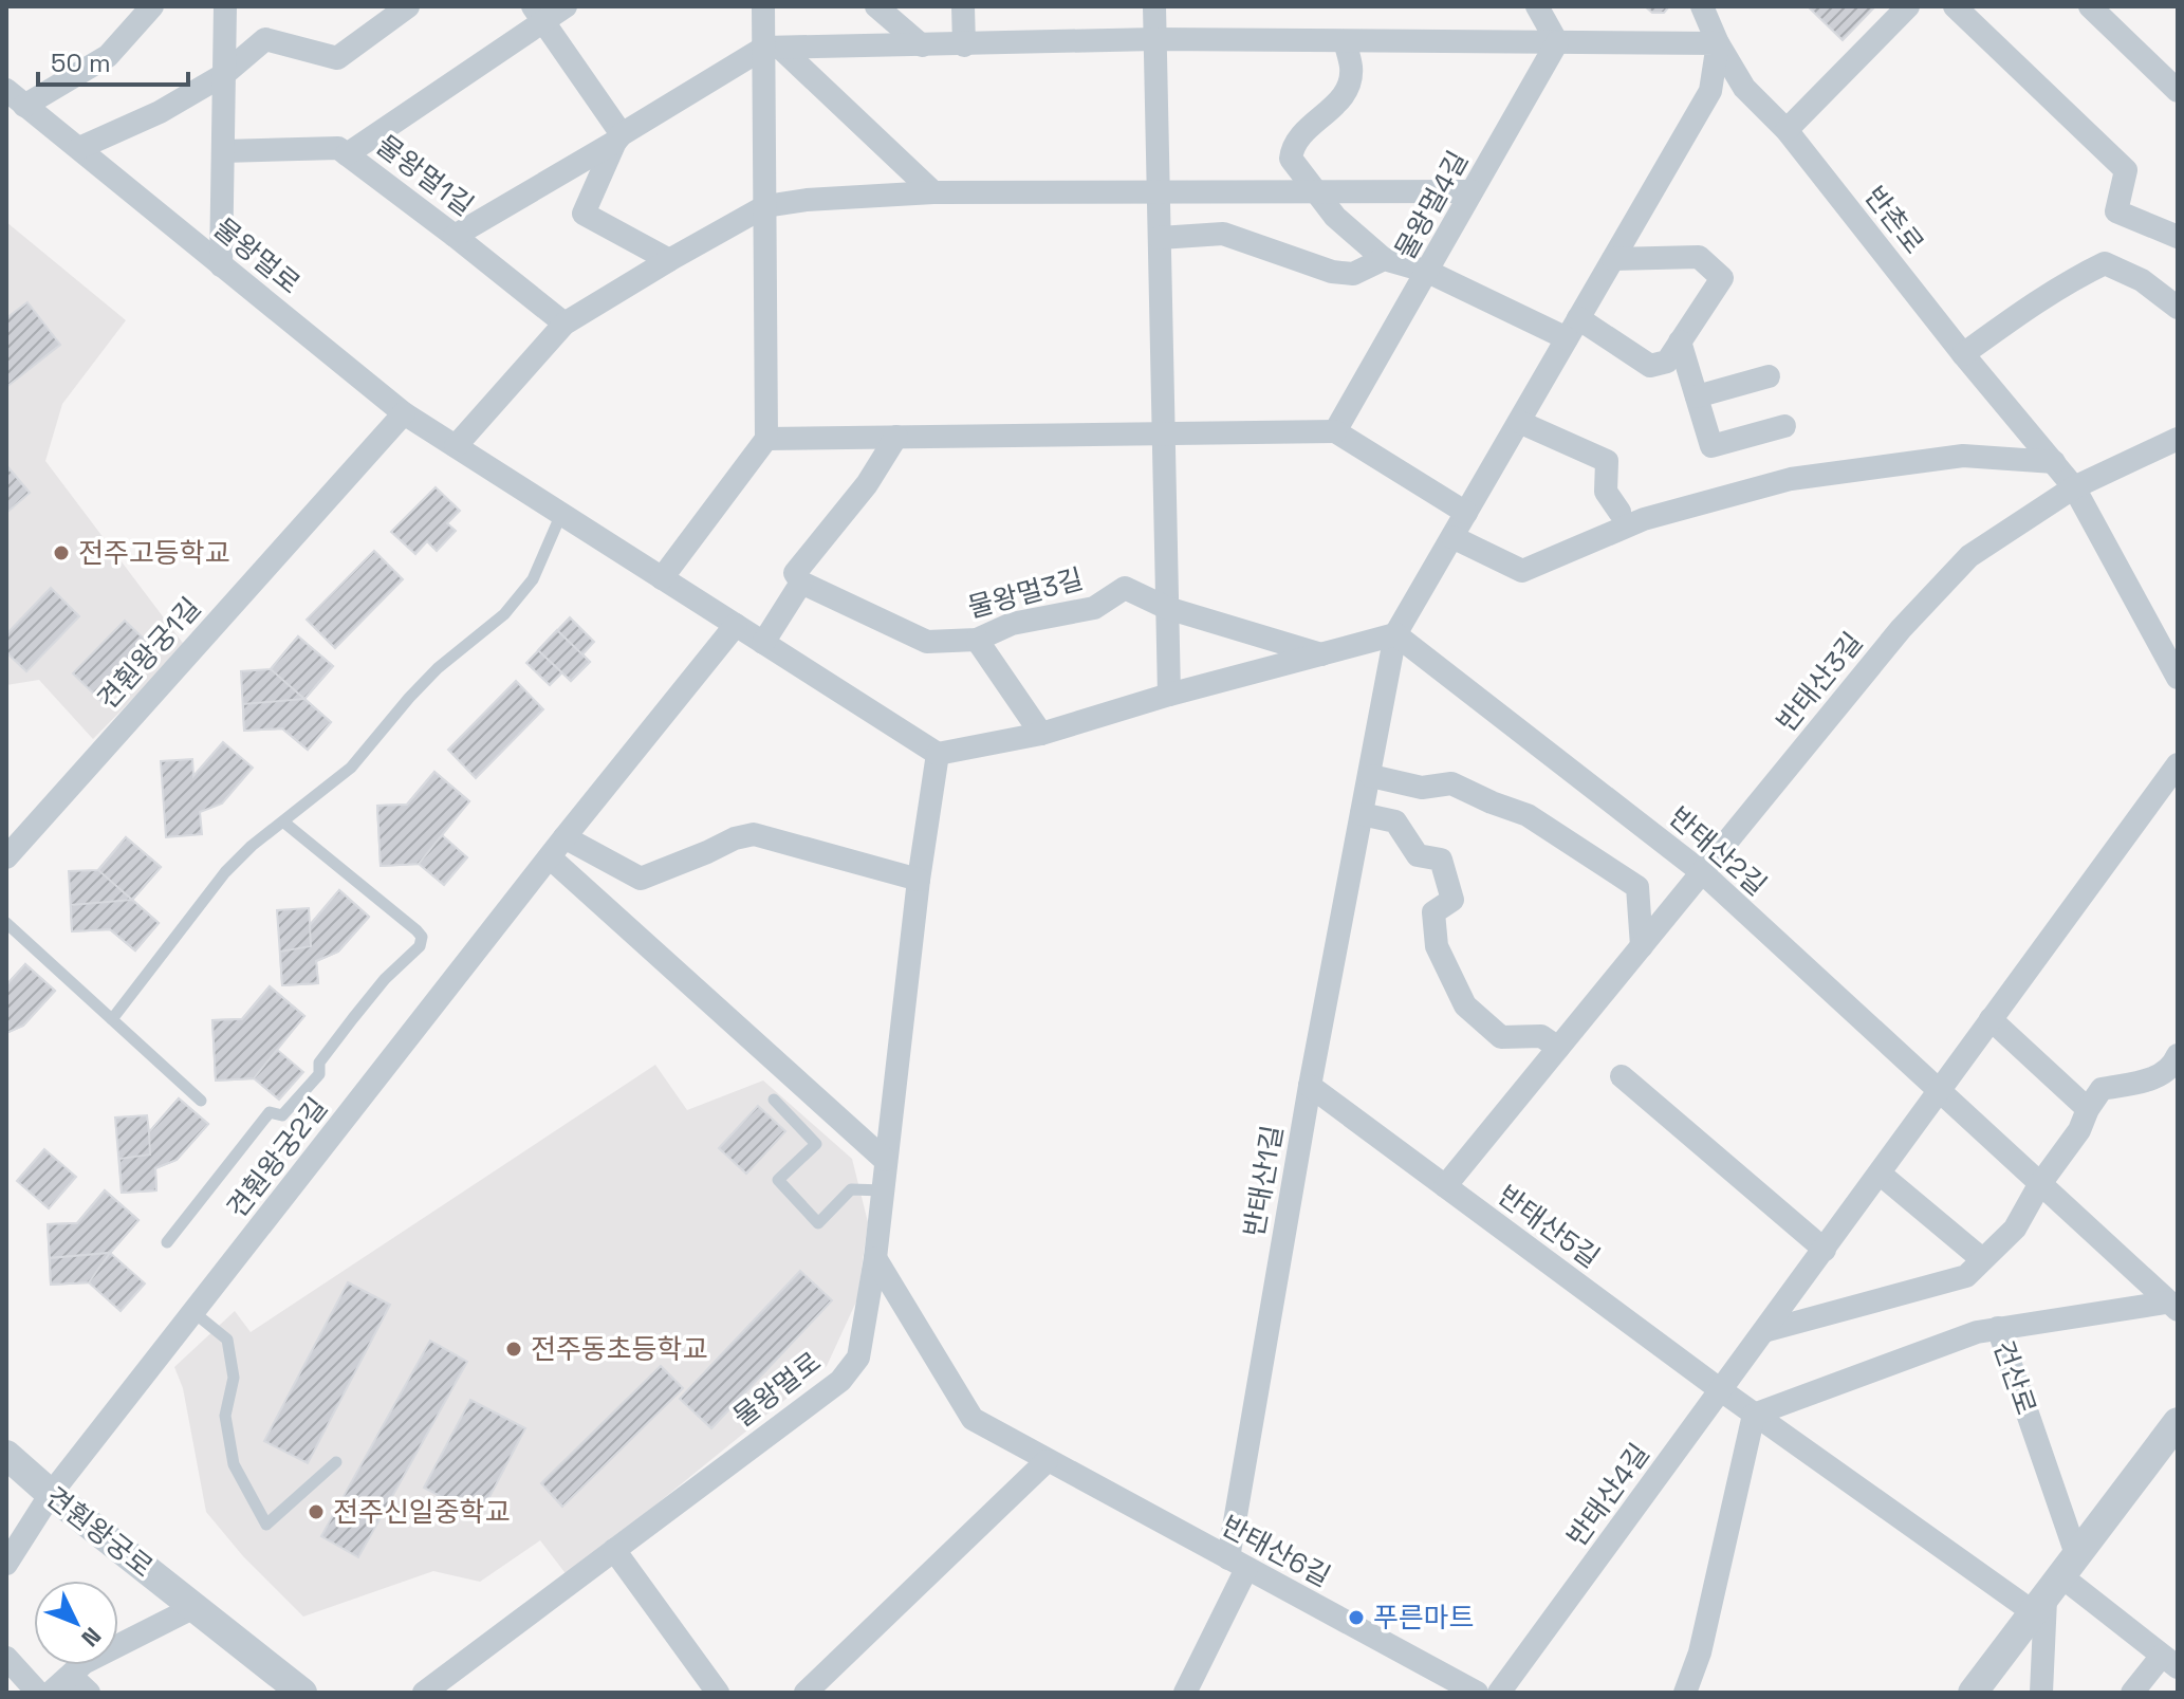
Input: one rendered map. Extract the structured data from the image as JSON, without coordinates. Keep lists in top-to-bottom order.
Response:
{
  "streets": {
    "street": [
      "물왕멀1길",
      "물왕멀4길",
      "반촌로",
      "물왕멀로",
      "물왕멀3길",
      "견훤왕궁1길",
      "반태산3길",
      "반태산2길",
      "견훤왕궁2길",
      "반태산1길",
      "반태산5길",
      "건산로",
      "반태산4길",
      "견훤왕궁로",
      "반태산6길"
    ]
  },
  "crossings": [
    ["반촌로", "반태산3길"],
    ["반촌로", "반태산1길"],
    ["물왕멀로", "견훤왕궁1길"],
    ["물왕멀로", "견훤왕궁2길"],
    ["물왕멀로", "반태산6길"],
    ["반태산3길", "반태산2길"],
    ["반태산3길", "반태산5길"],
    ["반태산2길", "반태산1길"],
    ["반태산2길", "건산로"],
    ["반태산2길", "반태산4길"],
    ["견훤왕궁2길", "견훤왕궁로"],
    ["반태산1길", "반태산5길"],
    ["반태산1길", "반태산6길"],
    ["반태산5길", "건산로"],
    ["반태산5길", "반태산4길"]
  ],
  "places": [
    "전주고등학교",
    "전주동초등학교",
    "전주신일중학교",
    "푸른마트"
  ],
  "scale_bar": "50 m",
  "north": "bottom right"
}
